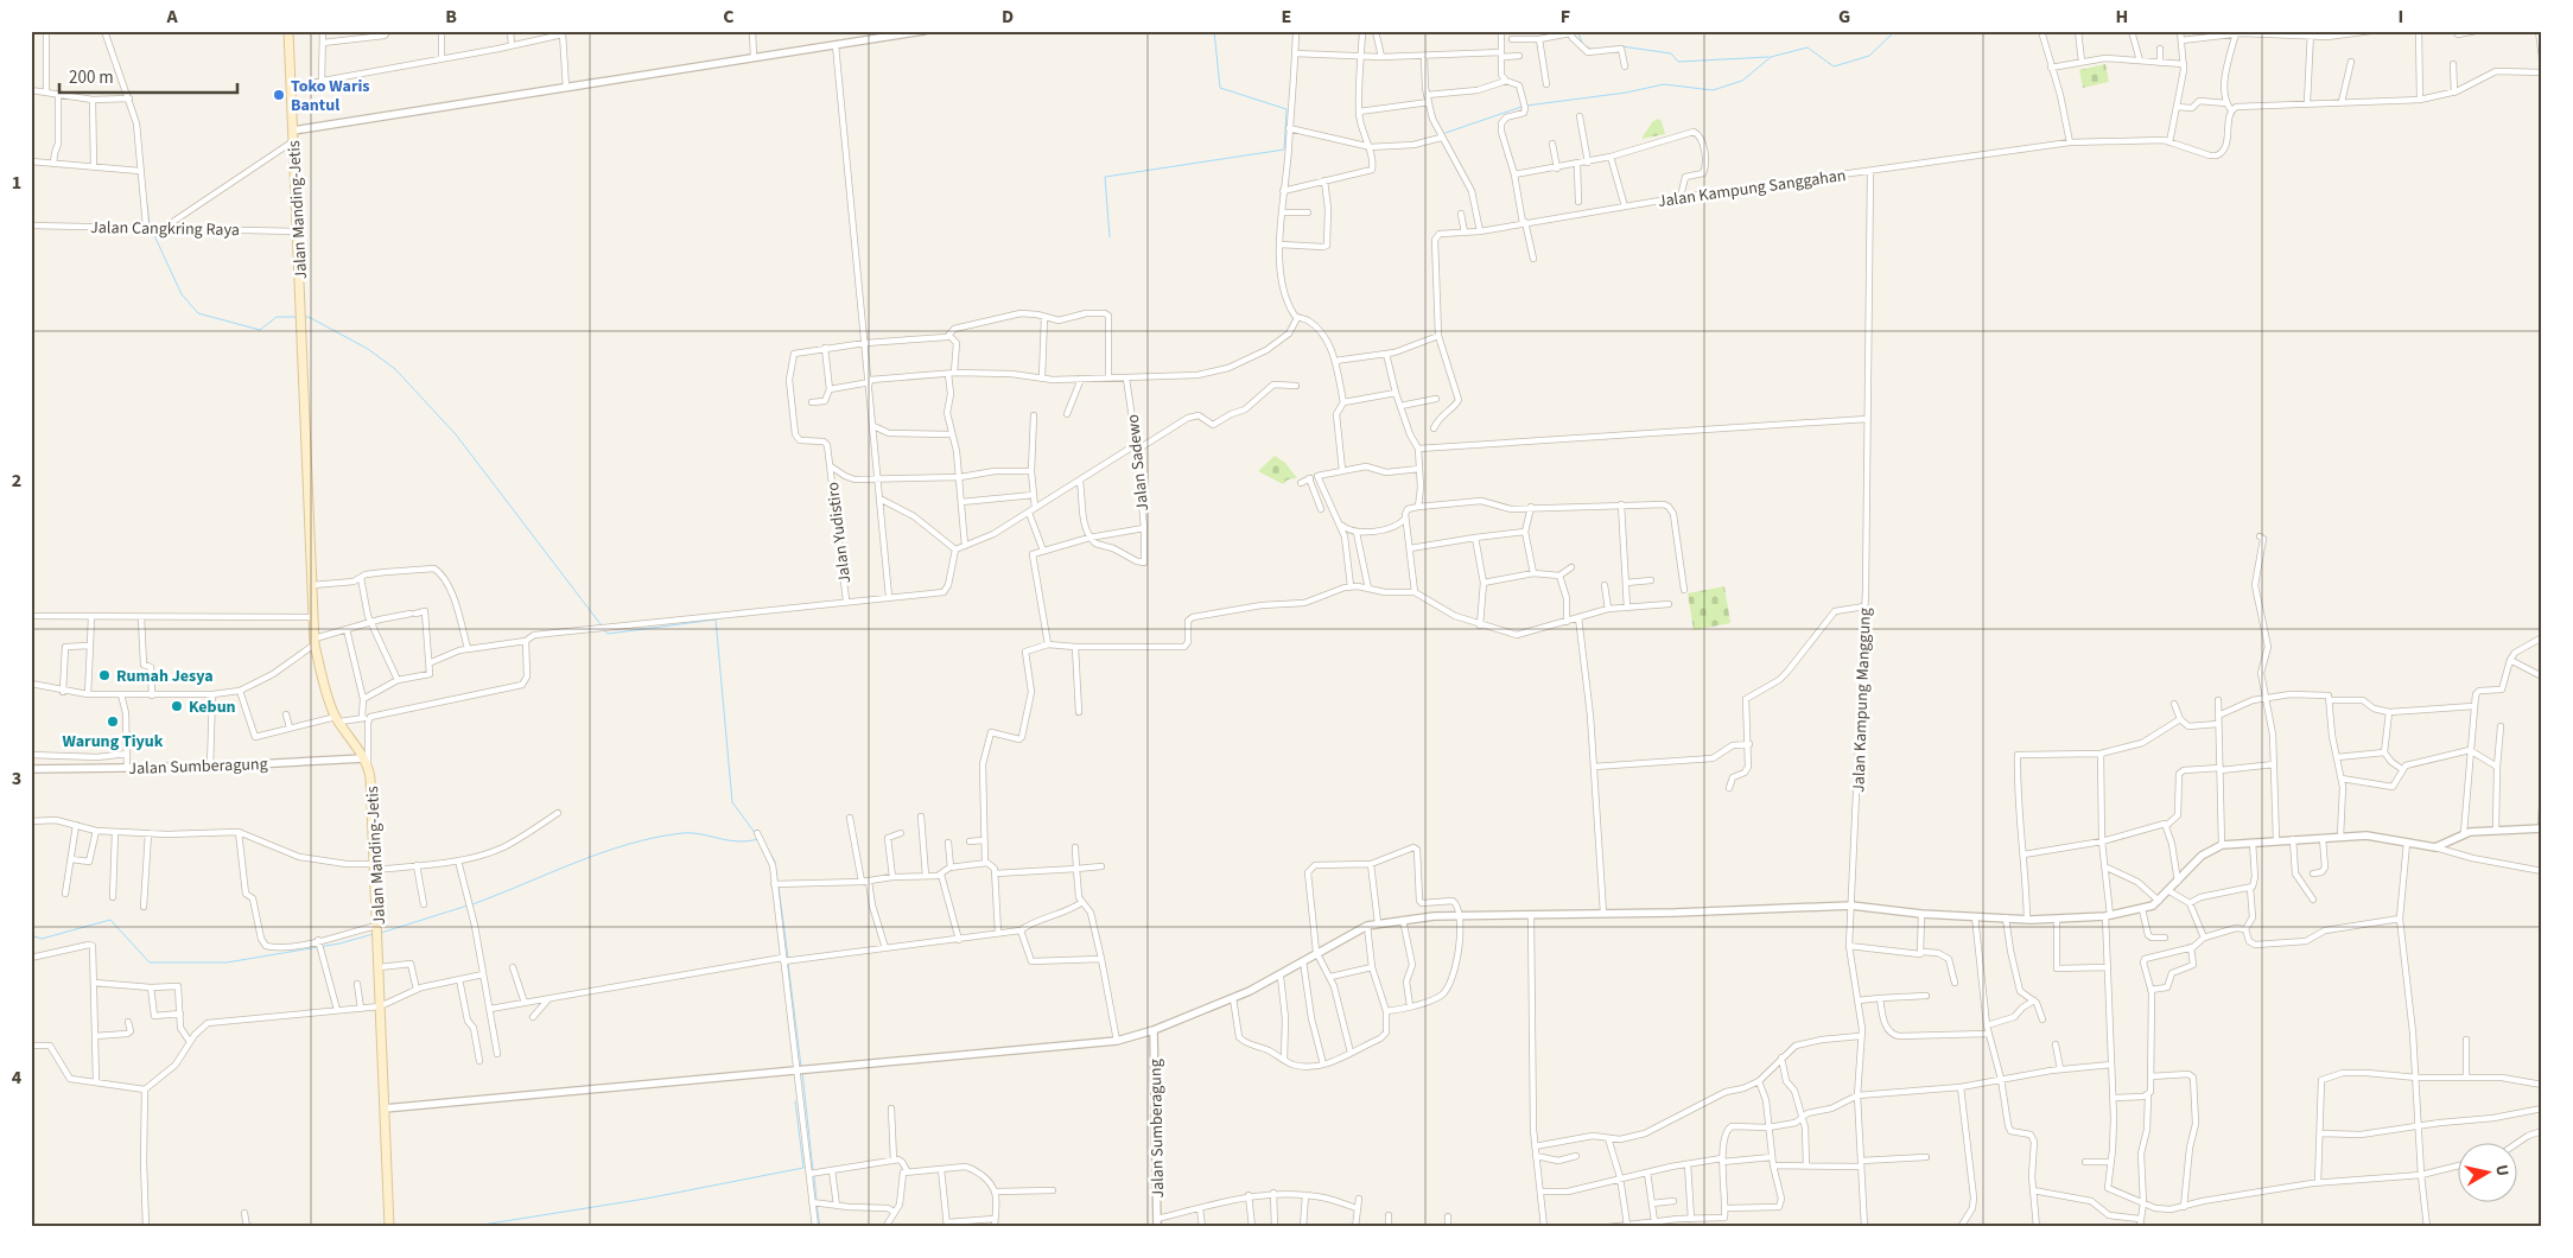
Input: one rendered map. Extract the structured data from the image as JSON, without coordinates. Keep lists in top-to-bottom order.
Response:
{
  "streets": {
    "main road": ["Jalan Manding-Jetis"],
    "street": [
      "Jalan Kampung Sanggahan",
      "Jalan Cangkring Raya",
      "Jalan Sadewo",
      "Jalan Yudistiro",
      "Jalan Kampung Manggung",
      "Jalan Sumberagung"
    ]
  },
  "crossings": [
    ["Jalan Kampung Sanggahan", "Jalan Kampung Manggung"],
    ["Jalan Manding-Jetis", "Jalan Cangkring Raya"],
    ["Jalan Manding-Jetis", "Jalan Sumberagung"]
  ],
  "places": [
    "Toko Waris Bantul",
    "Rumah Jesya",
    "Kebun",
    "Warung Tiyuk"
  ],
  "scale_bar": "200 m",
  "north": "right",
  "grid": {
    "columns": [
      "A",
      "B",
      "C",
      "D",
      "E",
      "F",
      "G",
      "H",
      "I"
    ],
    "rows": [
      "1",
      "2",
      "3",
      "4"
    ]
  }
}
